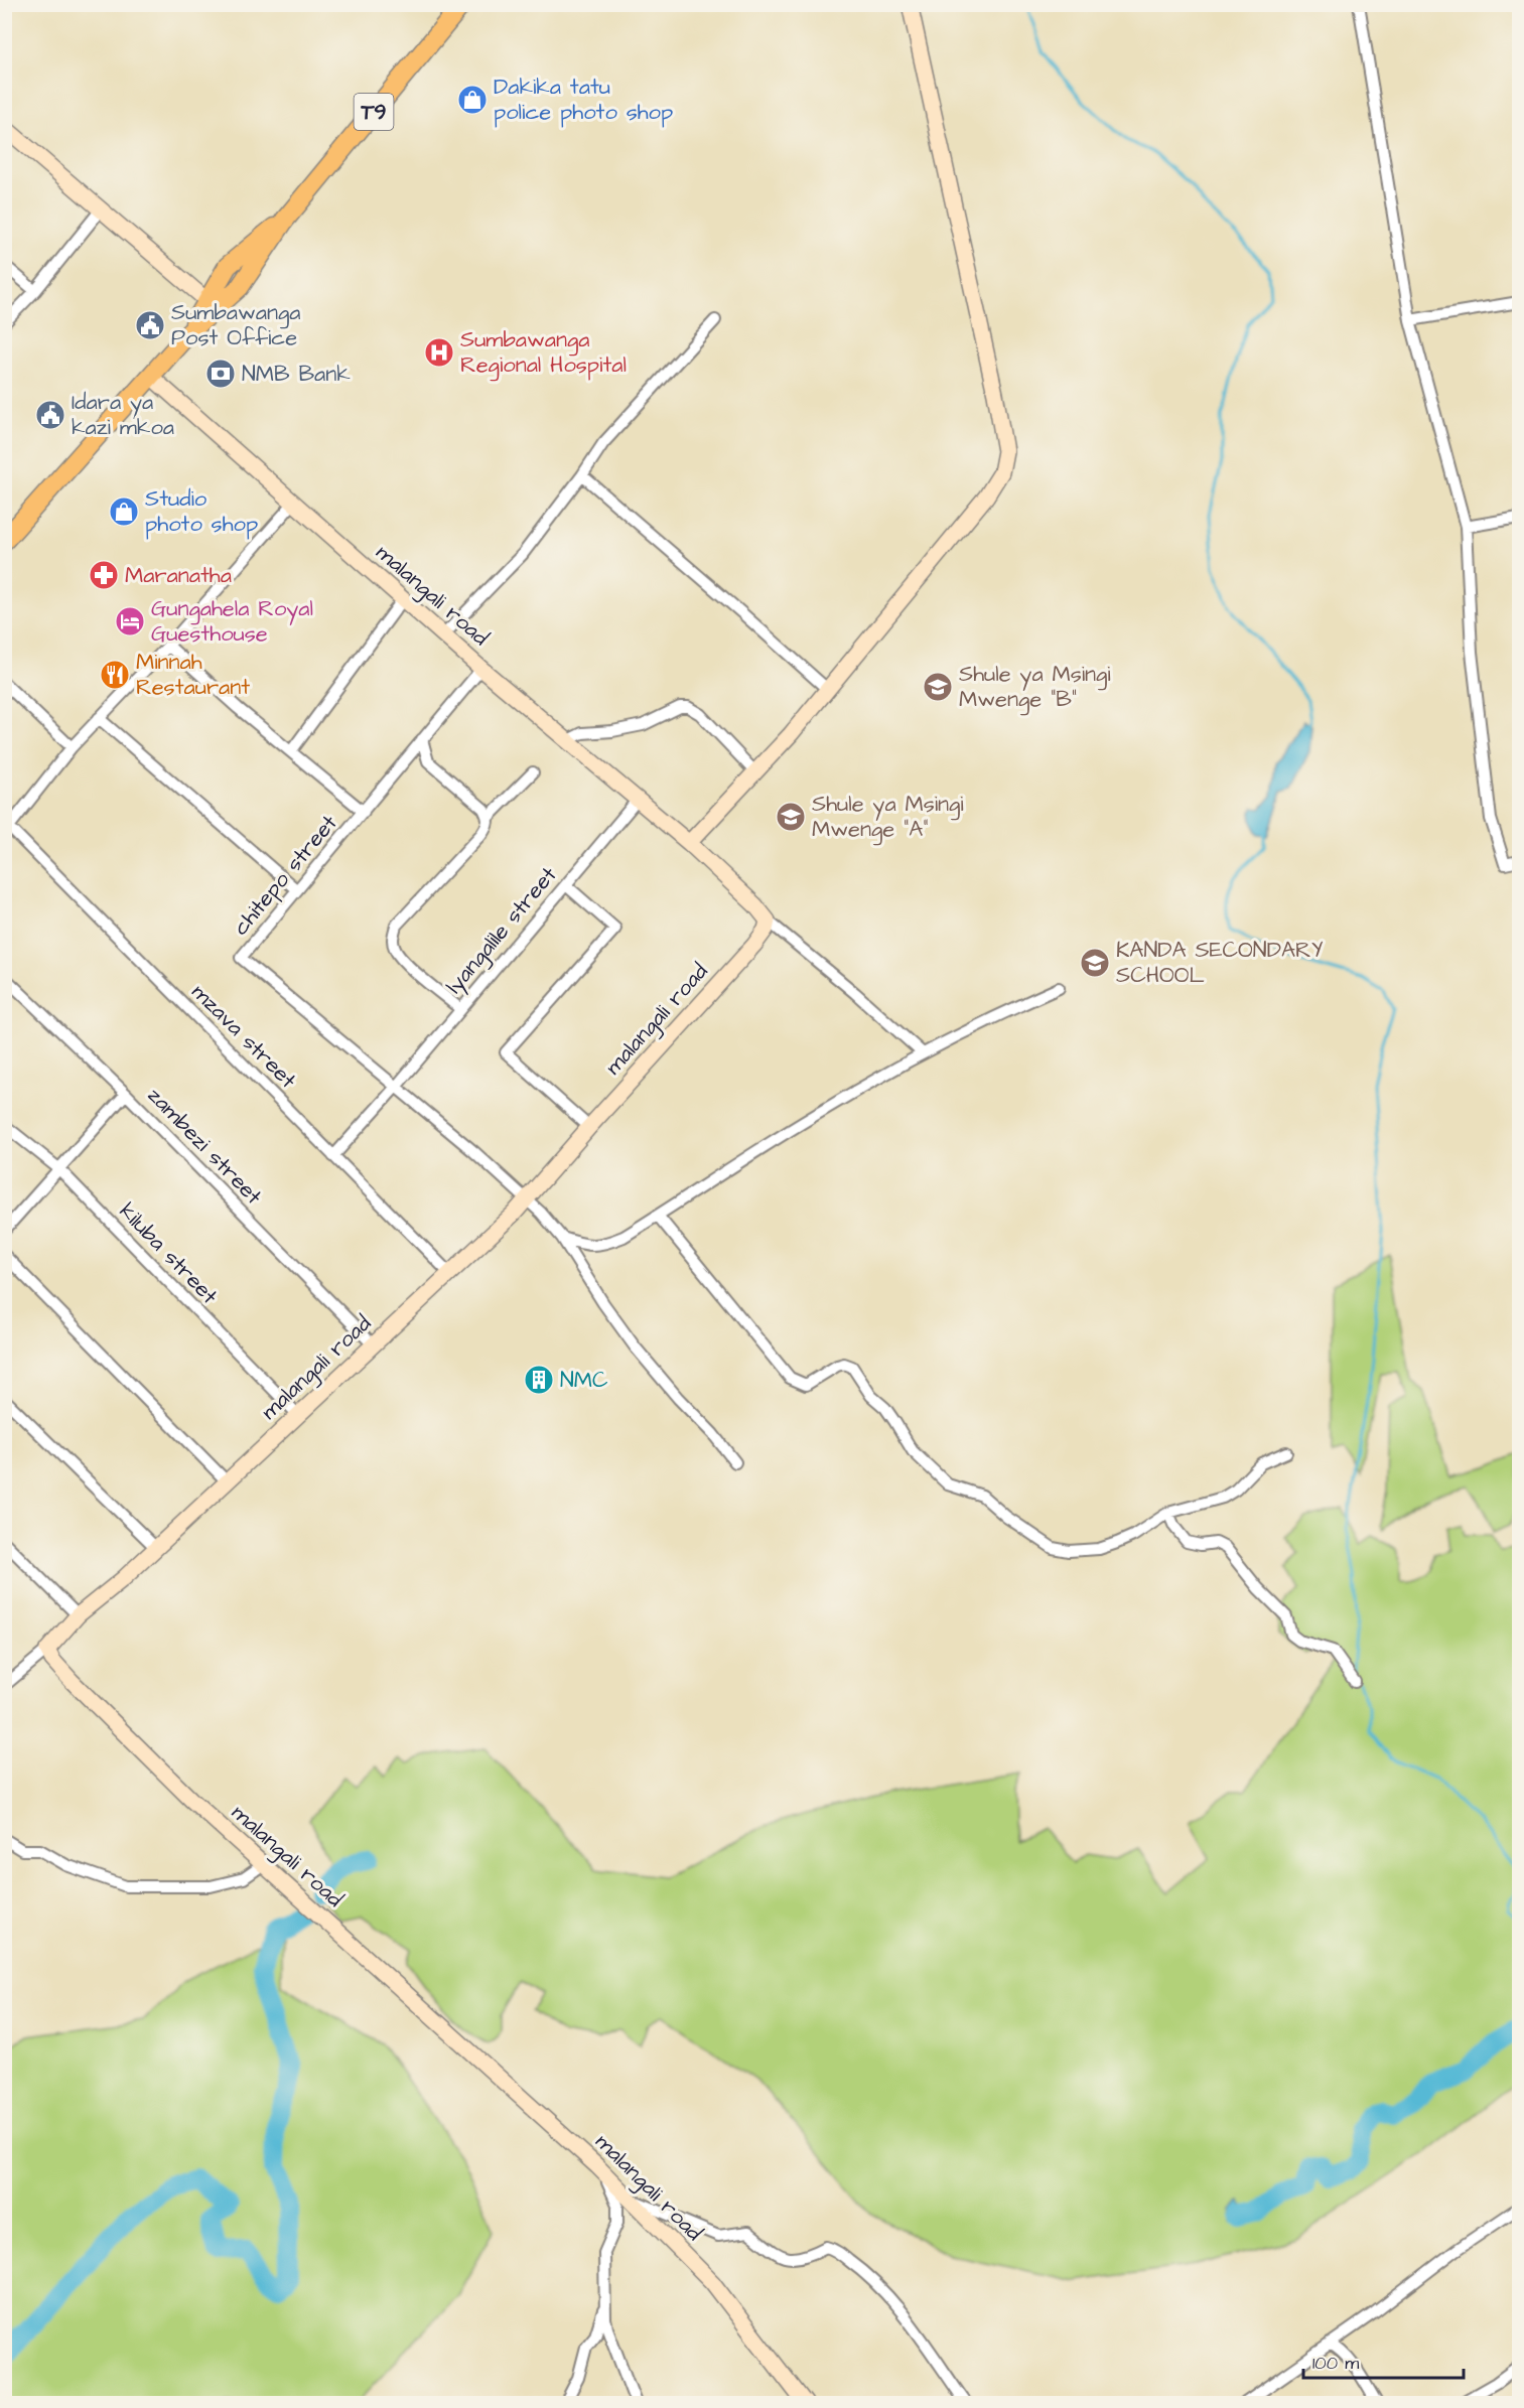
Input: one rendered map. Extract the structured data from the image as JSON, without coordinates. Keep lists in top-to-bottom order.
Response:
{
  "streets": {
    "highway": ["T9"],
    "street": [
      "malangali road",
      "chitepo street",
      "lyangalile street",
      "mzava street",
      "zambezi street",
      "kiluba street"
    ]
  },
  "crossings": [
    ["T9", "malangali road"],
    ["malangali road", "chitepo street"],
    ["malangali road", "lyangalile street"],
    ["malangali road", "mzava street"],
    ["malangali road", "zambezi street"],
    ["malangali road", "kiluba street"],
    ["chitepo street", "lyangalile street"],
    ["lyangalile street", "mzava street"]
  ],
  "places": {
    "shop": ["Dakika tatu police photo shop", "Studio photo shop"],
    "public building": ["Sumbawanga Post Office", "Idara ya kazi mkoa"],
    "hospital": ["Sumbawanga Regional Hospital"],
    "bank": ["NMB Bank"],
    "pharmacy": ["Maranatha"],
    "hotel": ["Gungahela Royal Guesthouse"],
    "restaurant": ["Minnah Restaurant"],
    "school or university": ["Shule ya Msingi Mwenge \"B\"", "Shule ya Msingi Mwenge \"A\"", "KANDA SECONDARY SCHOOL"],
    "building": ["NMC"]
  },
  "scale_bar": "100 m"
}
